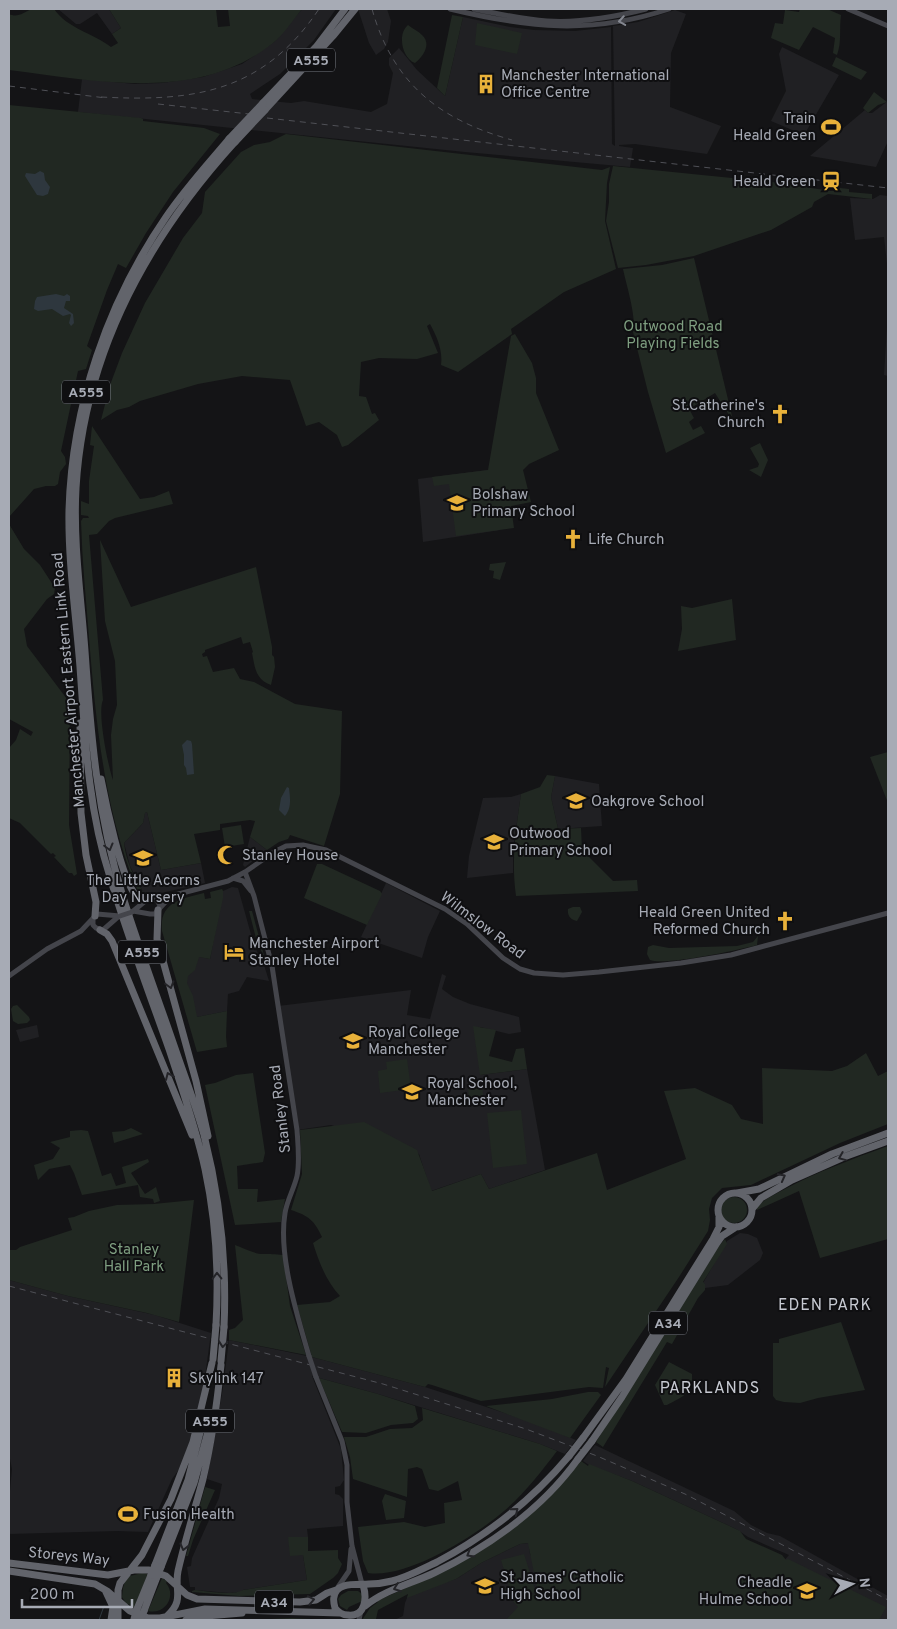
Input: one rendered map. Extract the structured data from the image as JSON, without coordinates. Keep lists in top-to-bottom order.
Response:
{
  "streets": {
    "highway": [
      "A555",
      "Manchester Airport Eastern Link Road",
      "A34",
      "Storeys Way"
    ],
    "main road": ["Wilmslow Road", "Stanley Road"]
  },
  "crossings": [
    ["A555", "Manchester Airport Eastern Link Road"],
    ["A555", "Wilmslow Road"],
    ["Wilmslow Road", "Stanley Road"],
    ["Stanley Road", "A34"],
    ["A34", "Storeys Way"]
  ],
  "districts": ["EDEN PARK", "PARKLANDS"],
  "parks": ["Outwood Road Playing Fields", "Stanley Hall Park"],
  "places": {
    "building": ["Manchester International Office Centre", "Skylink 147"],
    "sports": ["Train Heald Green", "Fusion Health"],
    "station": ["Heald Green"],
    "church": ["St.Catherine's Church", "Life Church", "Heald Green United Reformed Church"],
    "school or university": [
      "Bolshaw Primary School",
      "Oakgrove School",
      "Outwood Primary School",
      "The Little Acorns Day Nursery",
      "Royal College Manchester",
      "Royal School, Manchester",
      "St James' Catholic High School",
      "Cheadle Hulme School"
    ],
    "mosque": ["Stanley House"],
    "hotel": ["Manchester Airport Stanley Hotel"]
  },
  "scale_bar": "200 m",
  "north": "right"
}
